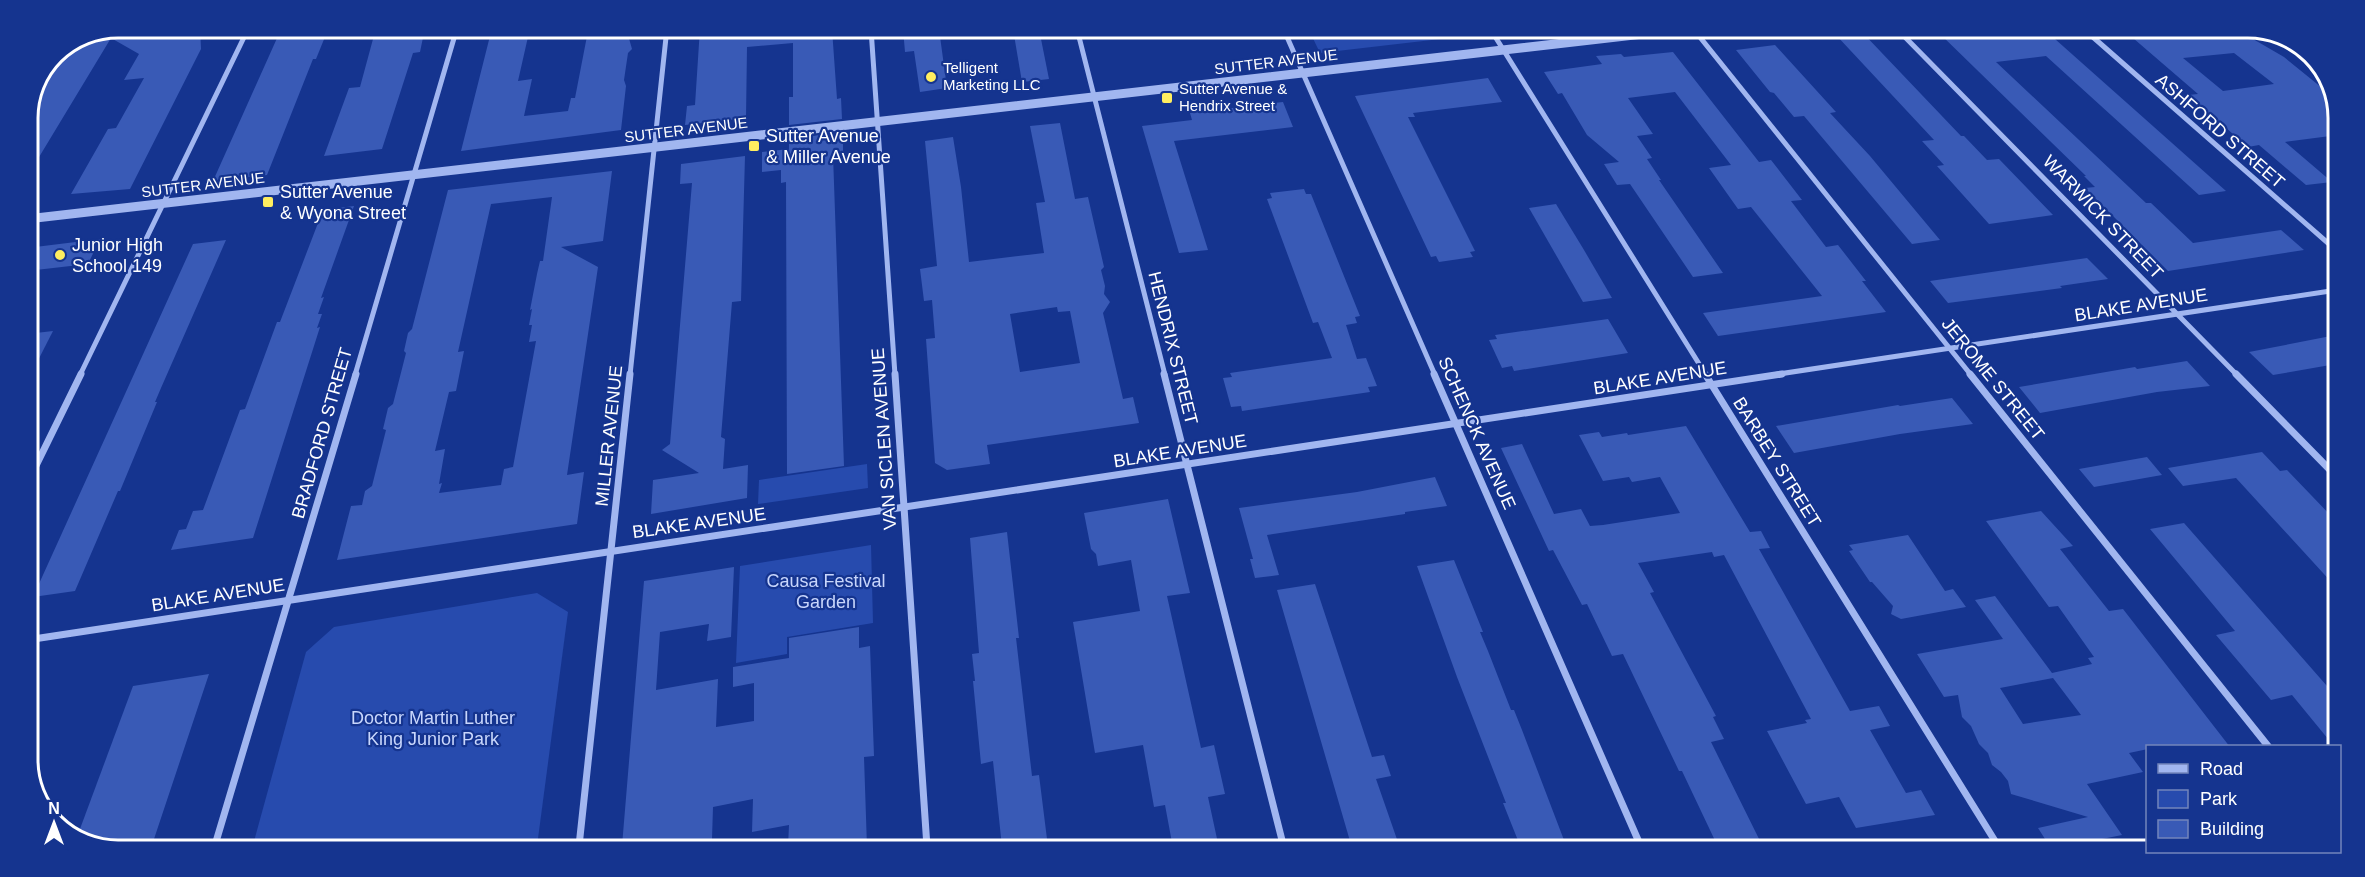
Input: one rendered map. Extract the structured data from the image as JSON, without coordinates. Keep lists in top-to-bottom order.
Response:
{
  "streets": {
    "street": [
      "SUTTER AVENUE",
      "ASHFORD STREET",
      "WARWICK STREET",
      "BLAKE AVENUE",
      "HENDRIX STREET",
      "JEROME STREET",
      "BRADFORD STREET",
      "SCHENCK AVENUE",
      "MILLER AVENUE",
      "VAN SICLEN AVENUE",
      "BARBEY STREET"
    ]
  },
  "crossings": [
    ["SUTTER AVENUE", "HENDRIX STREET"],
    ["SUTTER AVENUE", "BRADFORD STREET"],
    ["SUTTER AVENUE", "SCHENCK AVENUE"],
    ["SUTTER AVENUE", "MILLER AVENUE"],
    ["SUTTER AVENUE", "VAN SICLEN AVENUE"],
    ["SUTTER AVENUE", "BARBEY STREET"],
    ["WARWICK STREET", "BLAKE AVENUE"],
    ["BLAKE AVENUE", "HENDRIX STREET"],
    ["BLAKE AVENUE", "JEROME STREET"],
    ["BLAKE AVENUE", "BRADFORD STREET"],
    ["BLAKE AVENUE", "SCHENCK AVENUE"],
    ["BLAKE AVENUE", "MILLER AVENUE"],
    ["BLAKE AVENUE", "VAN SICLEN AVENUE"],
    ["BLAKE AVENUE", "BARBEY STREET"]
  ],
  "parks": ["Causa Festival Garden", "Doctor Martin Luther King Junior Park"],
  "places": {
    "other": ["Telligent Marketing LLC", "Junior High School 149"],
    "transit": ["Sutter Avenue & Hendrix Street", "Sutter Avenue & Miller Avenue", "Sutter Avenue & Wyona Street"]
  },
  "legend": ["Road", "Park", "Building"],
  "north": "top"
}
